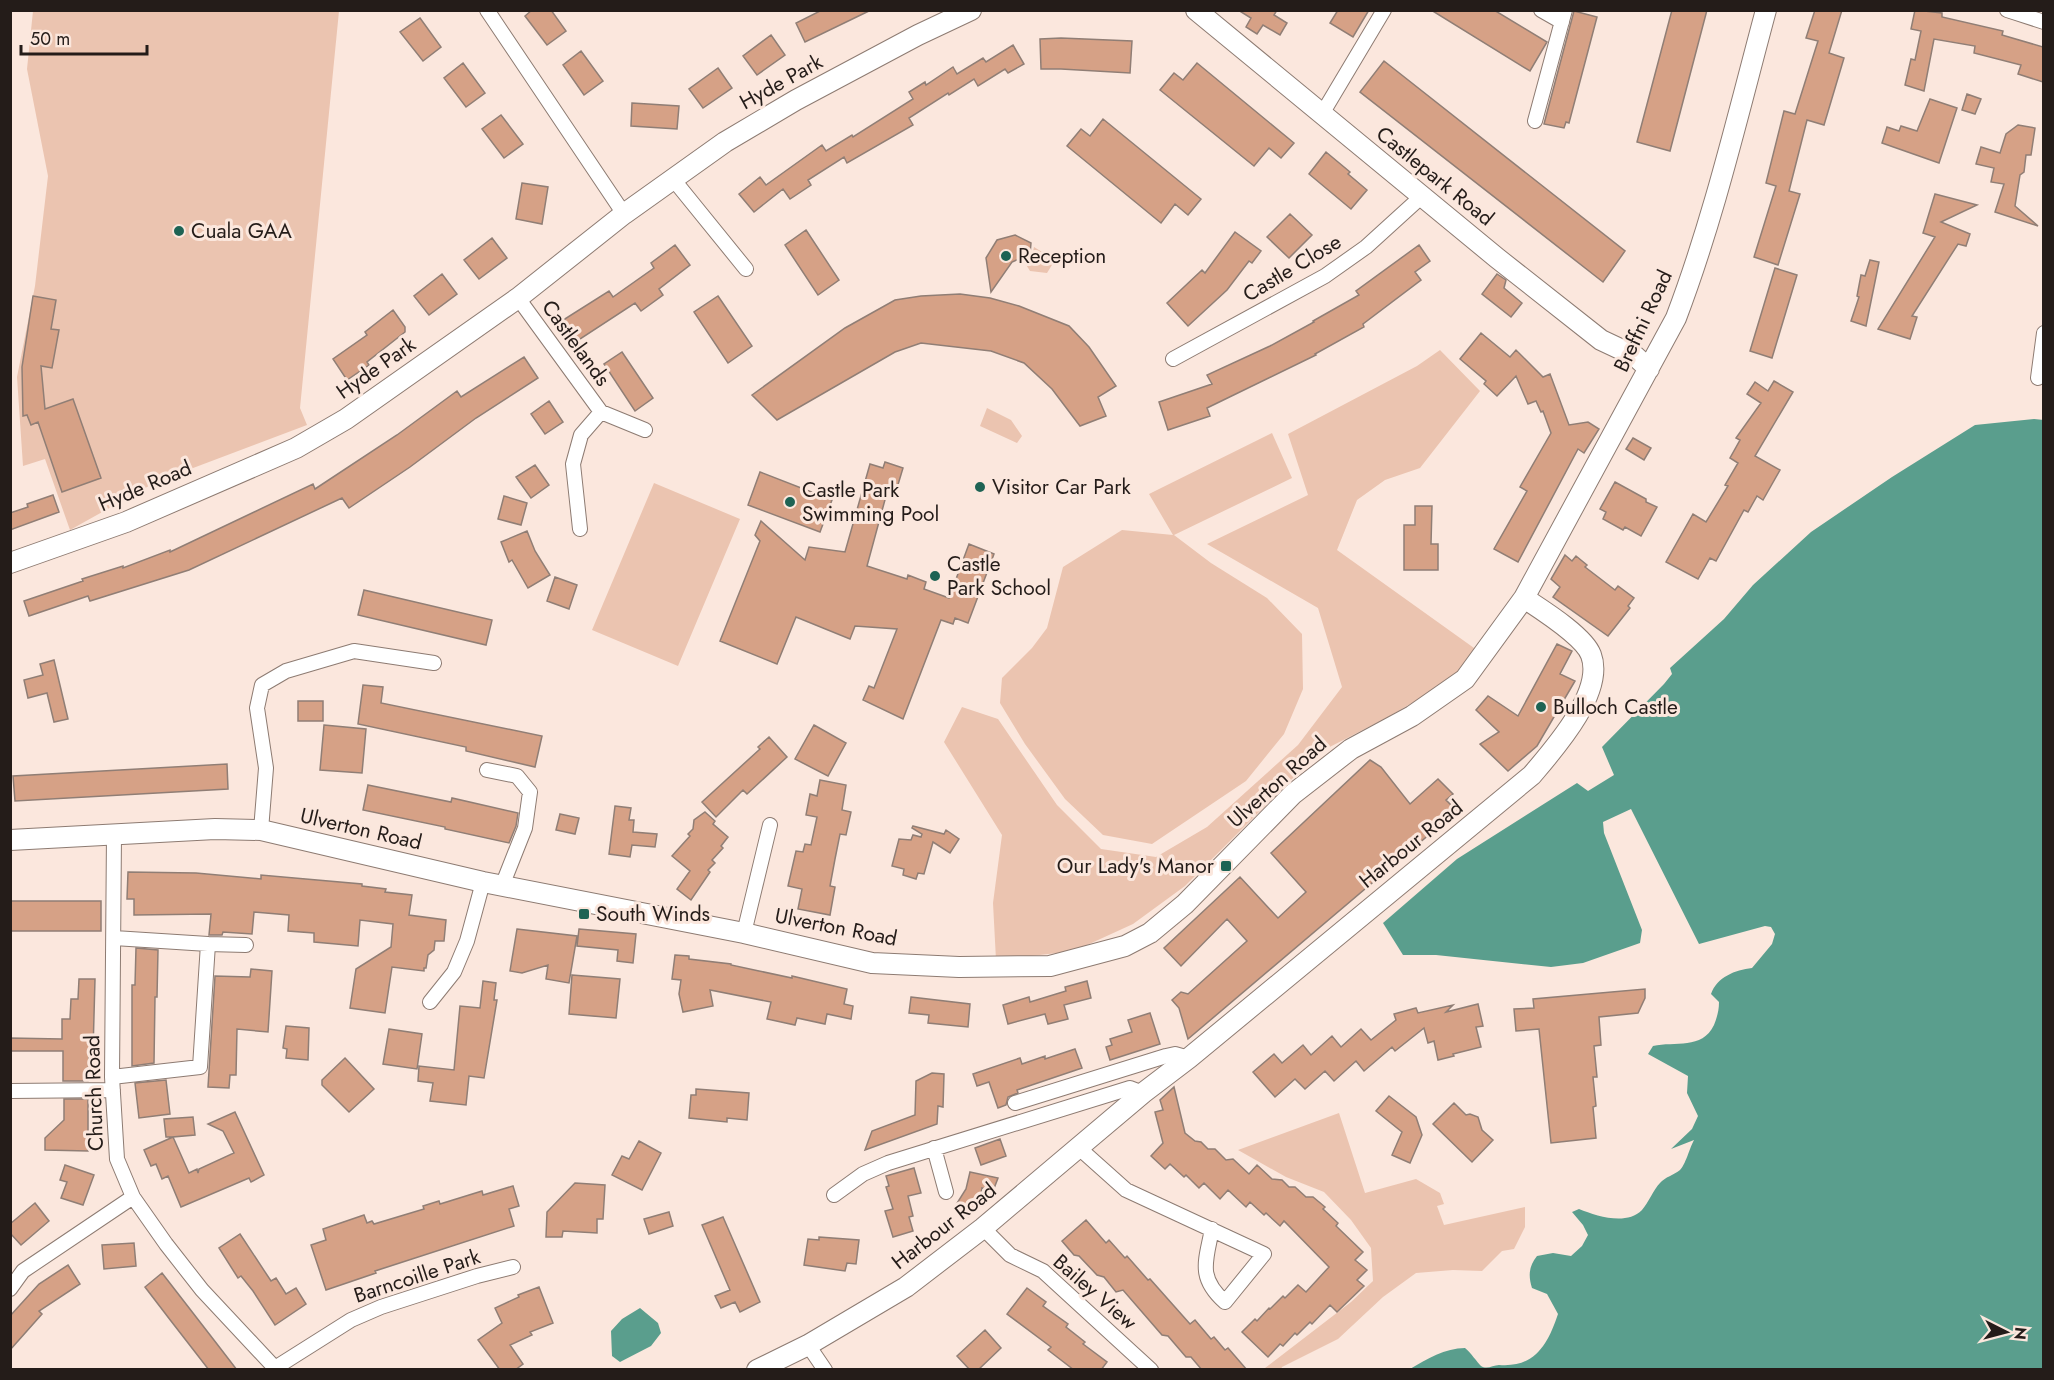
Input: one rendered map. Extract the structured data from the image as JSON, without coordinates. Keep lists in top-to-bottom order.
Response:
{
  "streets": {
    "street": [
      "Hyde Park",
      "Castlepark Road",
      "Castle Close",
      "Breffni Road",
      "Castlelands",
      "Hyde Road",
      "Ulverton Road",
      "Harbour Road",
      "Church Road",
      "Barncoille Park",
      "Bailey View"
    ]
  },
  "crossings": [
    ["Hyde Park", "Castlelands"],
    ["Hyde Park", "Hyde Road"],
    ["Castlepark Road", "Castle Close"],
    ["Castlepark Road", "Breffni Road"],
    ["Breffni Road", "Ulverton Road"],
    ["Breffni Road", "Harbour Road"],
    ["Ulverton Road", "Harbour Road"],
    ["Ulverton Road", "Church Road"],
    ["Harbour Road", "Bailey View"],
    ["Church Road", "Barncoille Park"]
  ],
  "places": {
    "other": [
      "Cuala GAA",
      "Reception",
      "Visitor Car Park",
      "Castle Park Swimming Pool",
      "Castle Park School",
      "Bulloch Castle"
    ],
    "transit": ["Our Lady's Manor", "South Winds"]
  },
  "scale_bar": "50 m",
  "north": "right"
}
